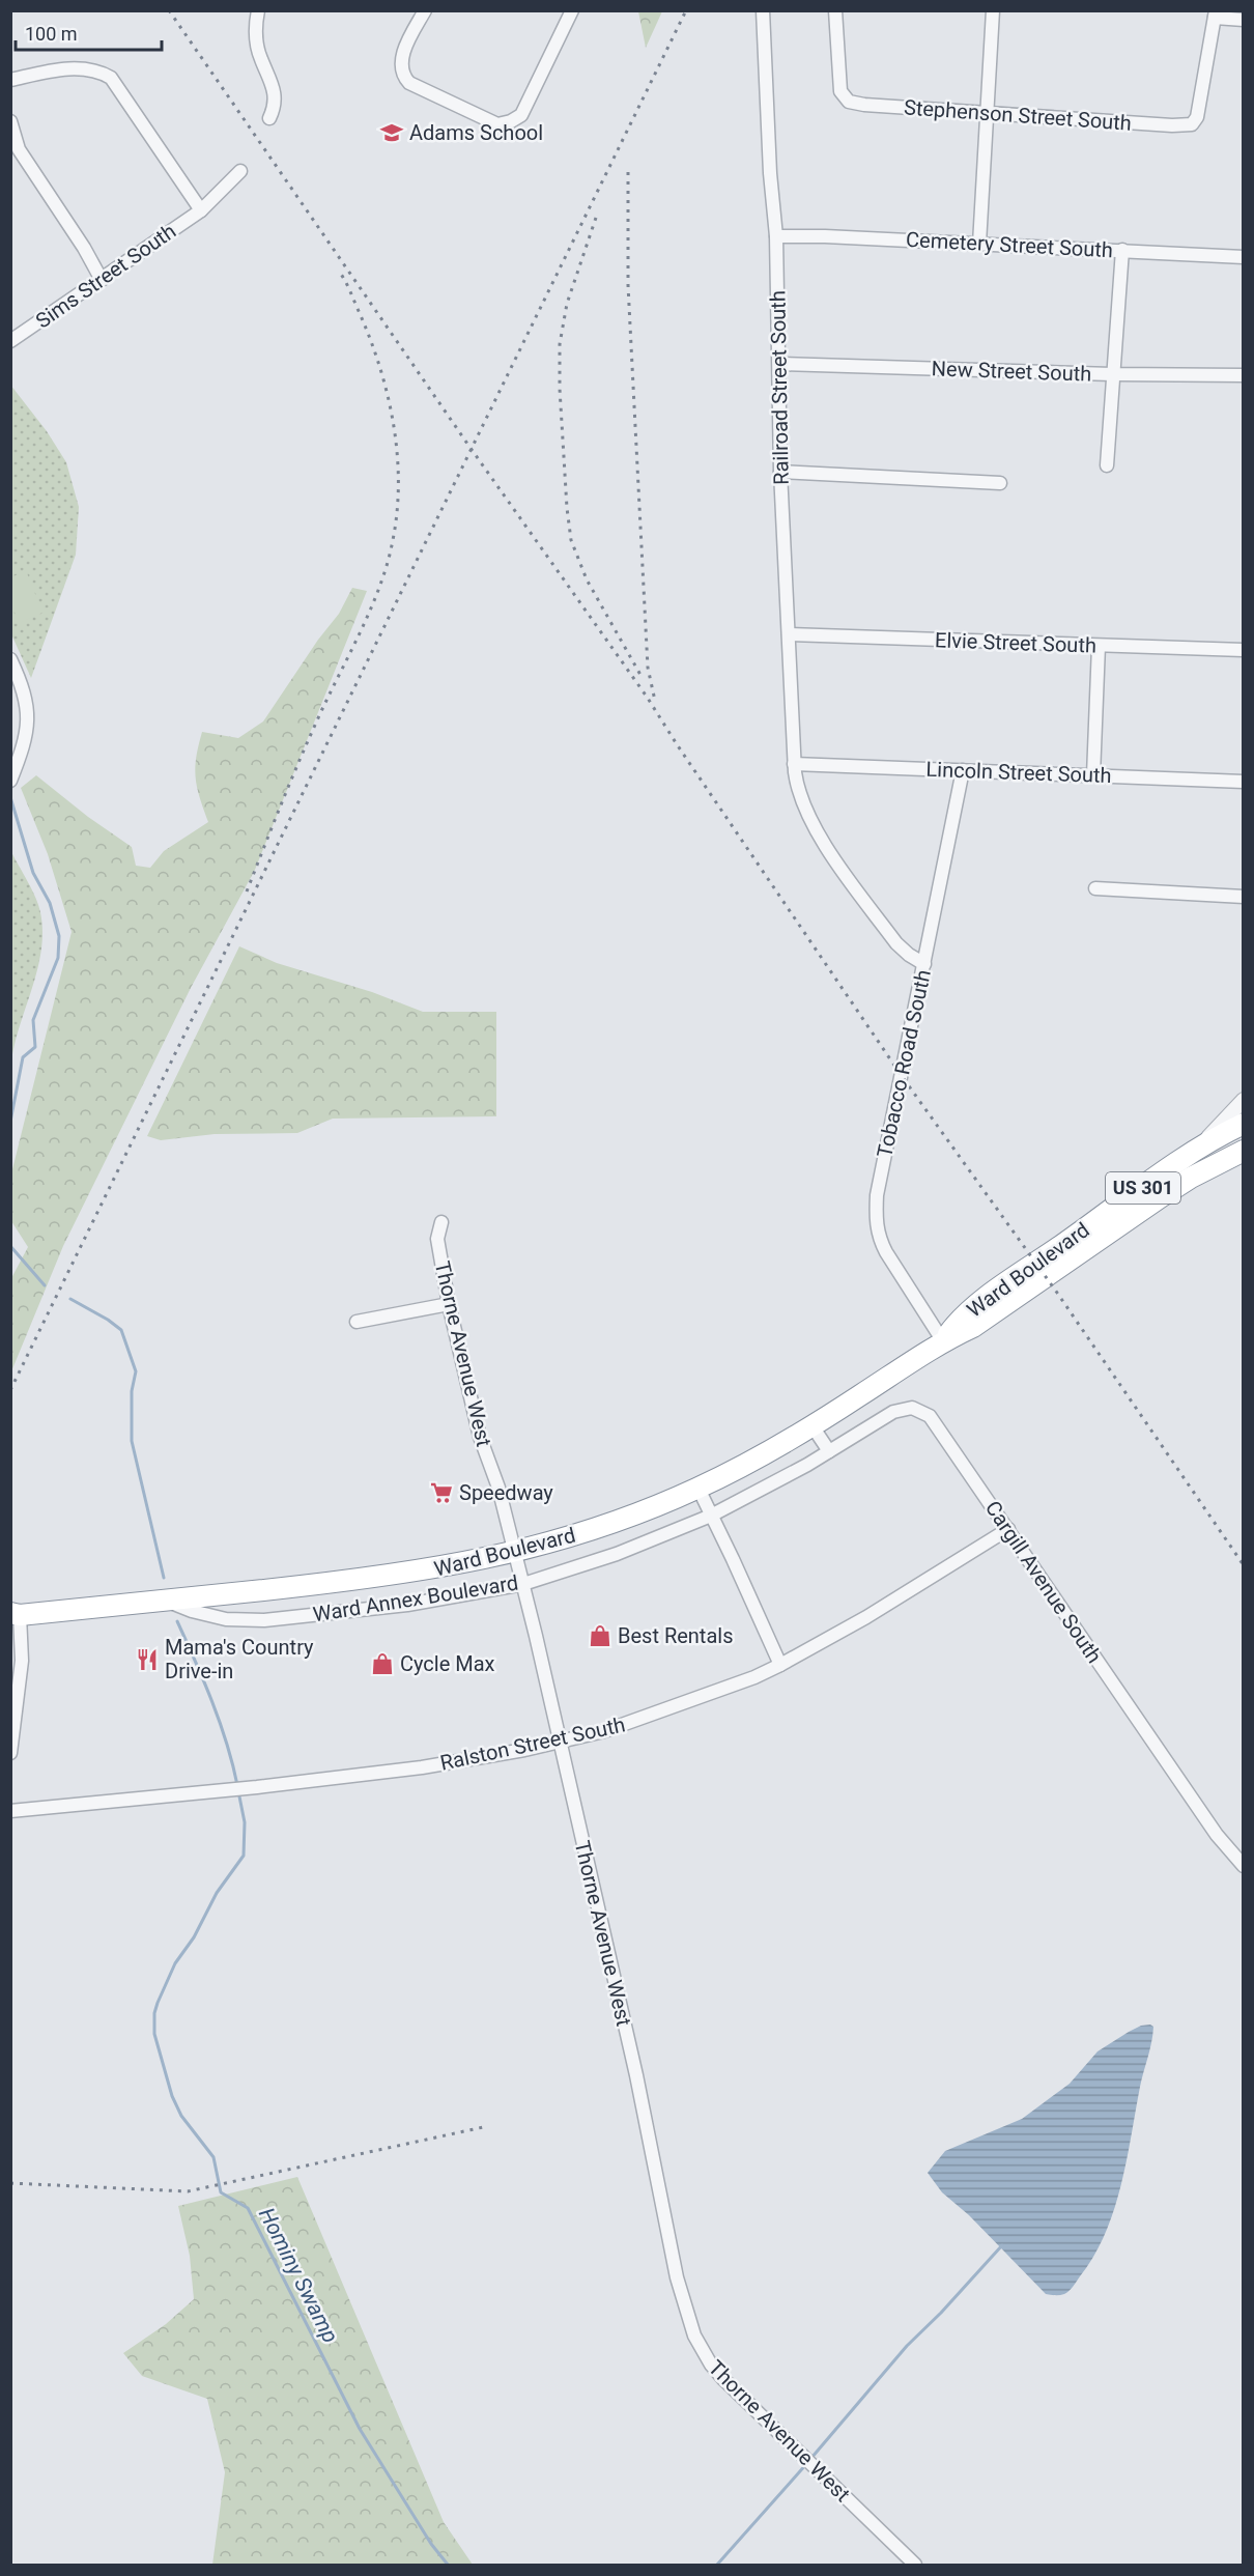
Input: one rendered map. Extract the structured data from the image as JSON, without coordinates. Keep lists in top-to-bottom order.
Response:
{
  "streets": {
    "highway": ["US 301", "Ward Boulevard"],
    "street": [
      "Stephenson Street South",
      "Cemetery Street South",
      "Sims Street South",
      "New Street South",
      "Railroad Street South",
      "Elvie Street South",
      "Lincoln Street South",
      "Tobacco Road South",
      "Thorne Avenue West",
      "Cargill Avenue South",
      "Ward Annex Boulevard",
      "Ralston Street South"
    ]
  },
  "crossings": [
    ["Cemetery Street South", "Railroad Street South"],
    ["New Street South", "Railroad Street South"],
    ["Railroad Street South", "Elvie Street South"],
    ["Railroad Street South", "Lincoln Street South"],
    ["Railroad Street South", "Tobacco Road South"],
    ["Lincoln Street South", "Tobacco Road South"],
    ["Tobacco Road South", "Ward Boulevard"],
    ["Ward Boulevard", "Thorne Avenue West"],
    ["Ward Boulevard", "Ward Annex Boulevard"],
    ["Thorne Avenue West", "Ward Annex Boulevard"],
    ["Thorne Avenue West", "Ralston Street South"],
    ["Cargill Avenue South", "Ward Annex Boulevard"],
    ["Cargill Avenue South", "Ralston Street South"]
  ],
  "water": ["Hominy Swamp"],
  "places": {
    "school or university": ["Adams School"],
    "supermarket": ["Speedway"],
    "shop": ["Best Rentals", "Cycle Max"],
    "restaurant": ["Mama's Country Drive-in"]
  },
  "scale_bar": "100 m"
}
